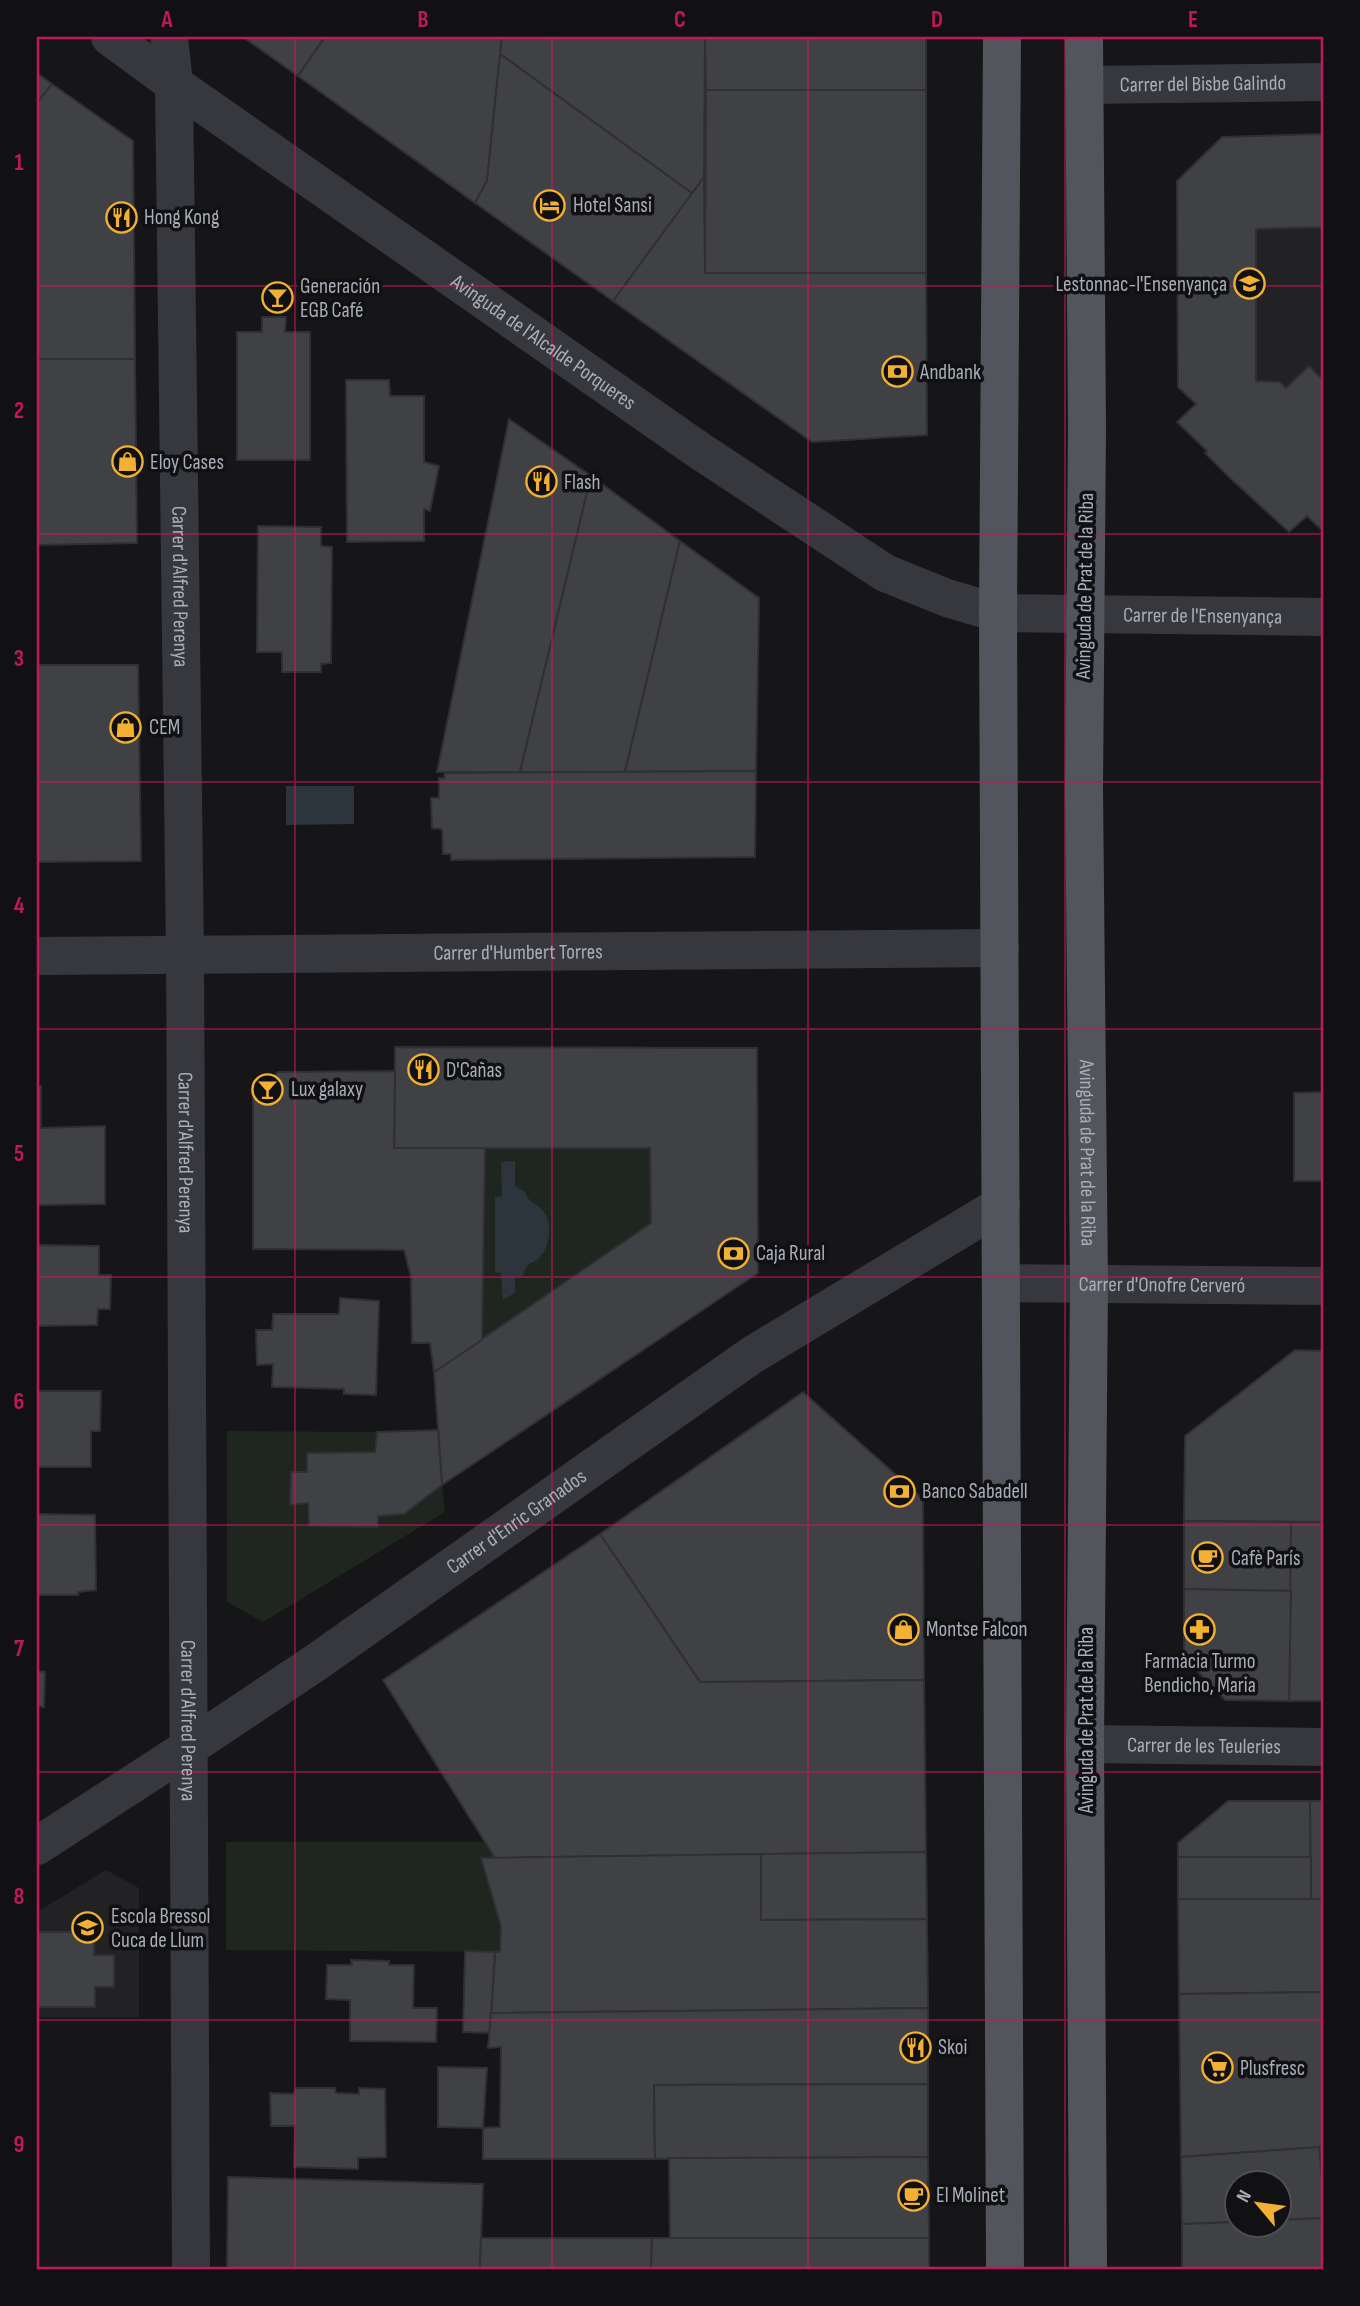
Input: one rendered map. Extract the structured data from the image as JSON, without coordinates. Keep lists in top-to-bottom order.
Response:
{
  "streets": {
    "main road": ["Avinguda de Prat de la Riba"],
    "street": [
      "Carrer del Bisbe Galindo",
      "Avinguda de l'Alcalde Porqueres",
      "Carrer d'Alfred Perenya",
      "Carrer de l'Ensenyança",
      "Carrer d'Humbert Torres",
      "Carrer d'Onofre Cerveró",
      "Carrer d'Enric Granados",
      "Carrer de les Teuleries"
    ]
  },
  "crossings": [
    ["Carrer del Bisbe Galindo", "Avinguda de Prat de la Riba"],
    ["Avinguda de l'Alcalde Porqueres", "Carrer d'Alfred Perenya"],
    ["Avinguda de l'Alcalde Porqueres", "Carrer de l'Ensenyança"],
    ["Carrer d'Alfred Perenya", "Carrer d'Humbert Torres"],
    ["Carrer d'Alfred Perenya", "Carrer d'Enric Granados"],
    ["Avinguda de Prat de la Riba", "Carrer de l'Ensenyança"],
    ["Avinguda de Prat de la Riba", "Carrer d'Onofre Cerveró"],
    ["Avinguda de Prat de la Riba", "Carrer de les Teuleries"]
  ],
  "places": {
    "hotel": ["Hotel Sansi"],
    "restaurant": [
      "Hong Kong",
      "Flash",
      "D'Cañas",
      "Skoi"
    ],
    "school or university": ["Lestonnac-l'Ensenyança", "Escola Bressol Cuca de Llum"],
    "bar": ["Generación EGB Café", "Lux galaxy"],
    "bank": ["Andbank", "Caja Rural", "Banco Sabadell"],
    "shop": ["Eloy Cases", "CEM", "Montse Falcon"],
    "cafe": ["Cafè París", "El Molinet"],
    "pharmacy": ["Farmàcia Turmo Bendicho, Maria"],
    "supermarket": ["Plusfresc"]
  },
  "north": "top left",
  "grid": {
    "columns": [
      "A",
      "B",
      "C",
      "D",
      "E"
    ],
    "rows": [
      "1",
      "2",
      "3",
      "4",
      "5",
      "6",
      "7",
      "8",
      "9"
    ]
  }
}
